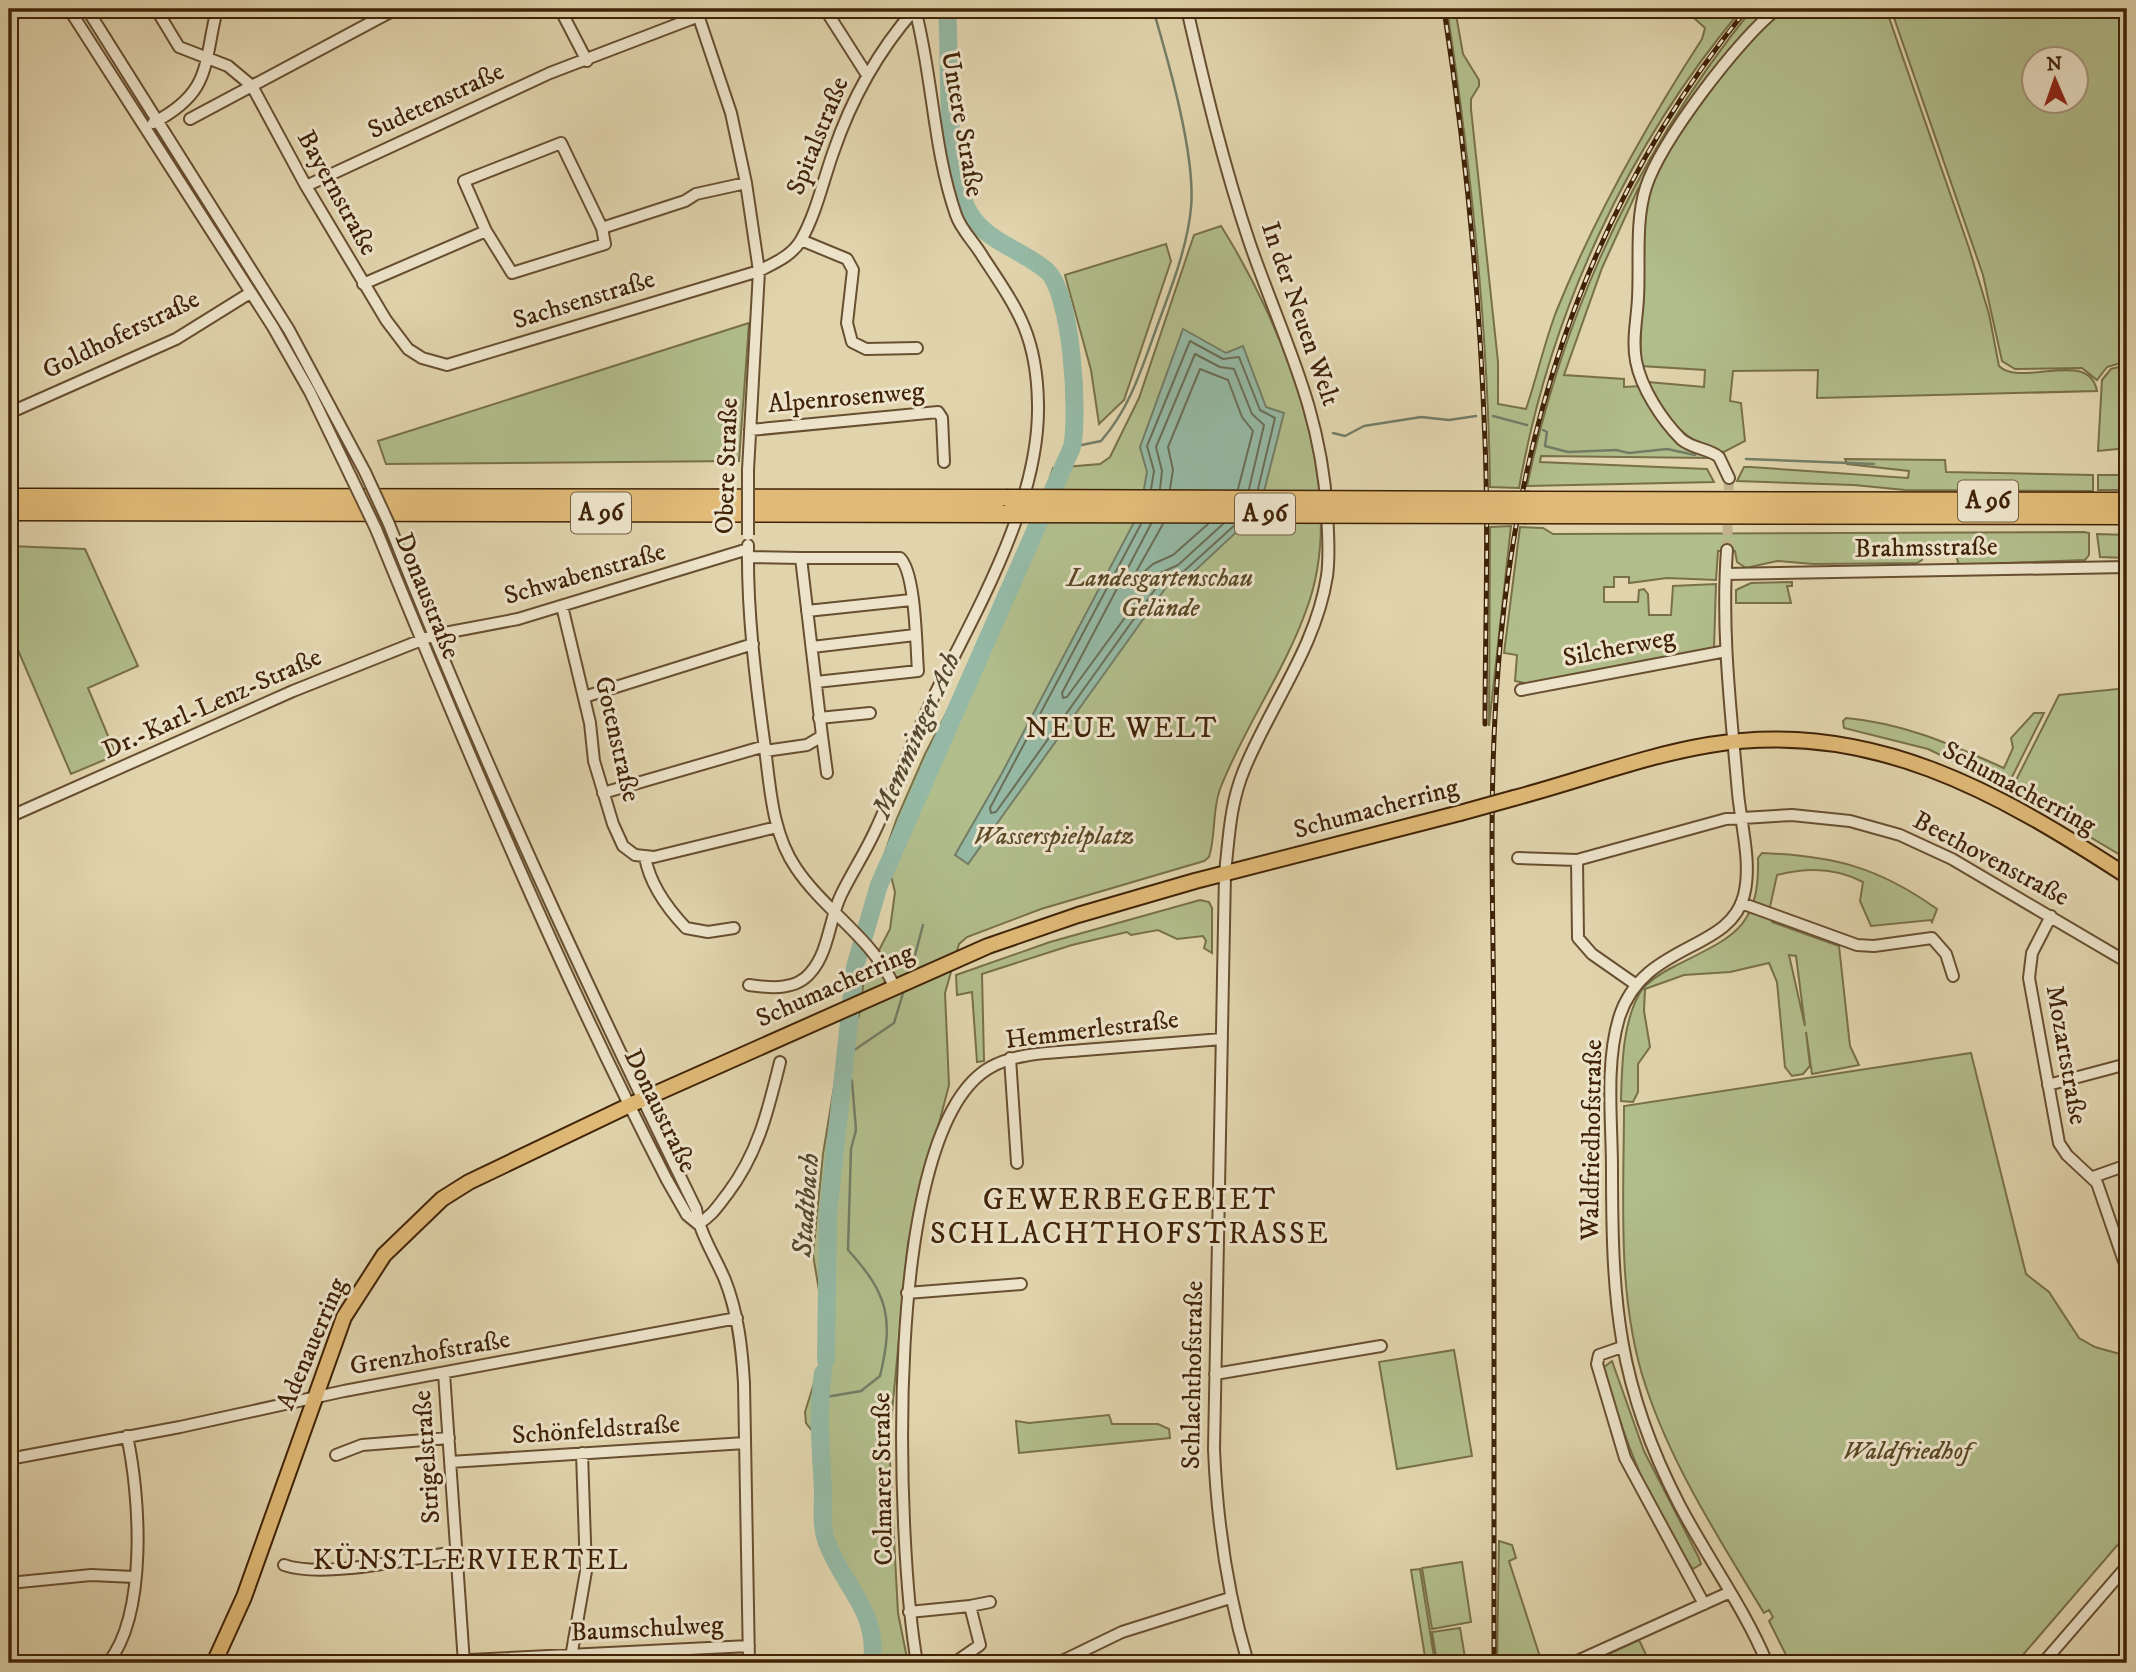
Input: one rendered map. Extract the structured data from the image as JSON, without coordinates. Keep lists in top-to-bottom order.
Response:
{
  "streets": {
    "highway": ["A 96"],
    "main road": ["Schumacherring", "Adenauerring"],
    "street": [
      "Sudetenstraße",
      "Untere Straße",
      "Spitalstraße",
      "Bayernstraße",
      "Sachsenstraße",
      "In der Neuen Welt",
      "Goldhoferstraße",
      "Alpenrosenweg",
      "Obere Straße",
      "Brahmsstraße",
      "Schwabenstraße",
      "Donaustraße",
      "Silcherweg",
      "Dr.-Karl-Lenz-Straße",
      "Gotenstraße",
      "Beethovenstraße",
      "Hemmerlestraße",
      "Mozartstraße",
      "Waldfriedhofstraße",
      "Grenzhofstraße",
      "Schlachthofstraße",
      "Schönfeldstraße",
      "Strigelstraße",
      "Colmarer Straße",
      "Baumschulweg"
    ]
  },
  "crossings": [
    ["Sudetenstraße", "Bayernstraße"],
    ["Sudetenstraße", "Obere Straße"],
    ["Untere Straße", "Spitalstraße"],
    ["Untere Straße", "Obere Straße"],
    ["Spitalstraße", "Sachsenstraße"],
    ["Spitalstraße", "Obere Straße"],
    ["Bayernstraße", "Sachsenstraße"],
    ["Sachsenstraße", "Obere Straße"],
    ["In der Neuen Welt", "Schumacherring"],
    ["In der Neuen Welt", "Schlachthofstraße"],
    ["Goldhoferstraße", "Donaustraße"],
    ["Alpenrosenweg", "Obere Straße"],
    ["Obere Straße", "Schwabenstraße"],
    ["Obere Straße", "Schumacherring"],
    ["Schwabenstraße", "Donaustraße"],
    ["Schwabenstraße", "Dr.-Karl-Lenz-Straße"],
    ["Schwabenstraße", "Gotenstraße"],
    ["Donaustraße", "Dr.-Karl-Lenz-Straße"],
    ["Donaustraße", "Schumacherring"],
    ["Donaustraße", "Adenauerring"],
    ["Donaustraße", "Grenzhofstraße"],
    ["Donaustraße", "Schönfeldstraße"],
    ["Donaustraße", "Baumschulweg"],
    ["Schumacherring", "Adenauerring"],
    ["Schumacherring", "Schlachthofstraße"],
    ["Beethovenstraße", "Mozartstraße"],
    ["Hemmerlestraße", "Schlachthofstraße"],
    ["Hemmerlestraße", "Colmarer Straße"],
    ["Adenauerring", "Grenzhofstraße"],
    ["Grenzhofstraße", "Strigelstraße"],
    ["Schönfeldstraße", "Strigelstraße"],
    ["Strigelstraße", "Baumschulweg"]
  ],
  "districts": ["NEUE WELT", "GEWERBEGEBIET SCHLACHTHOFSTRASSE", "KÜNSTLERVIERTEL"],
  "water": ["Memminger Ach", "Stadtbach"],
  "parks": ["Landesgartenschau Gelände", "Wasserspielplatz", "Waldfriedhof"],
  "north": "top"
}
